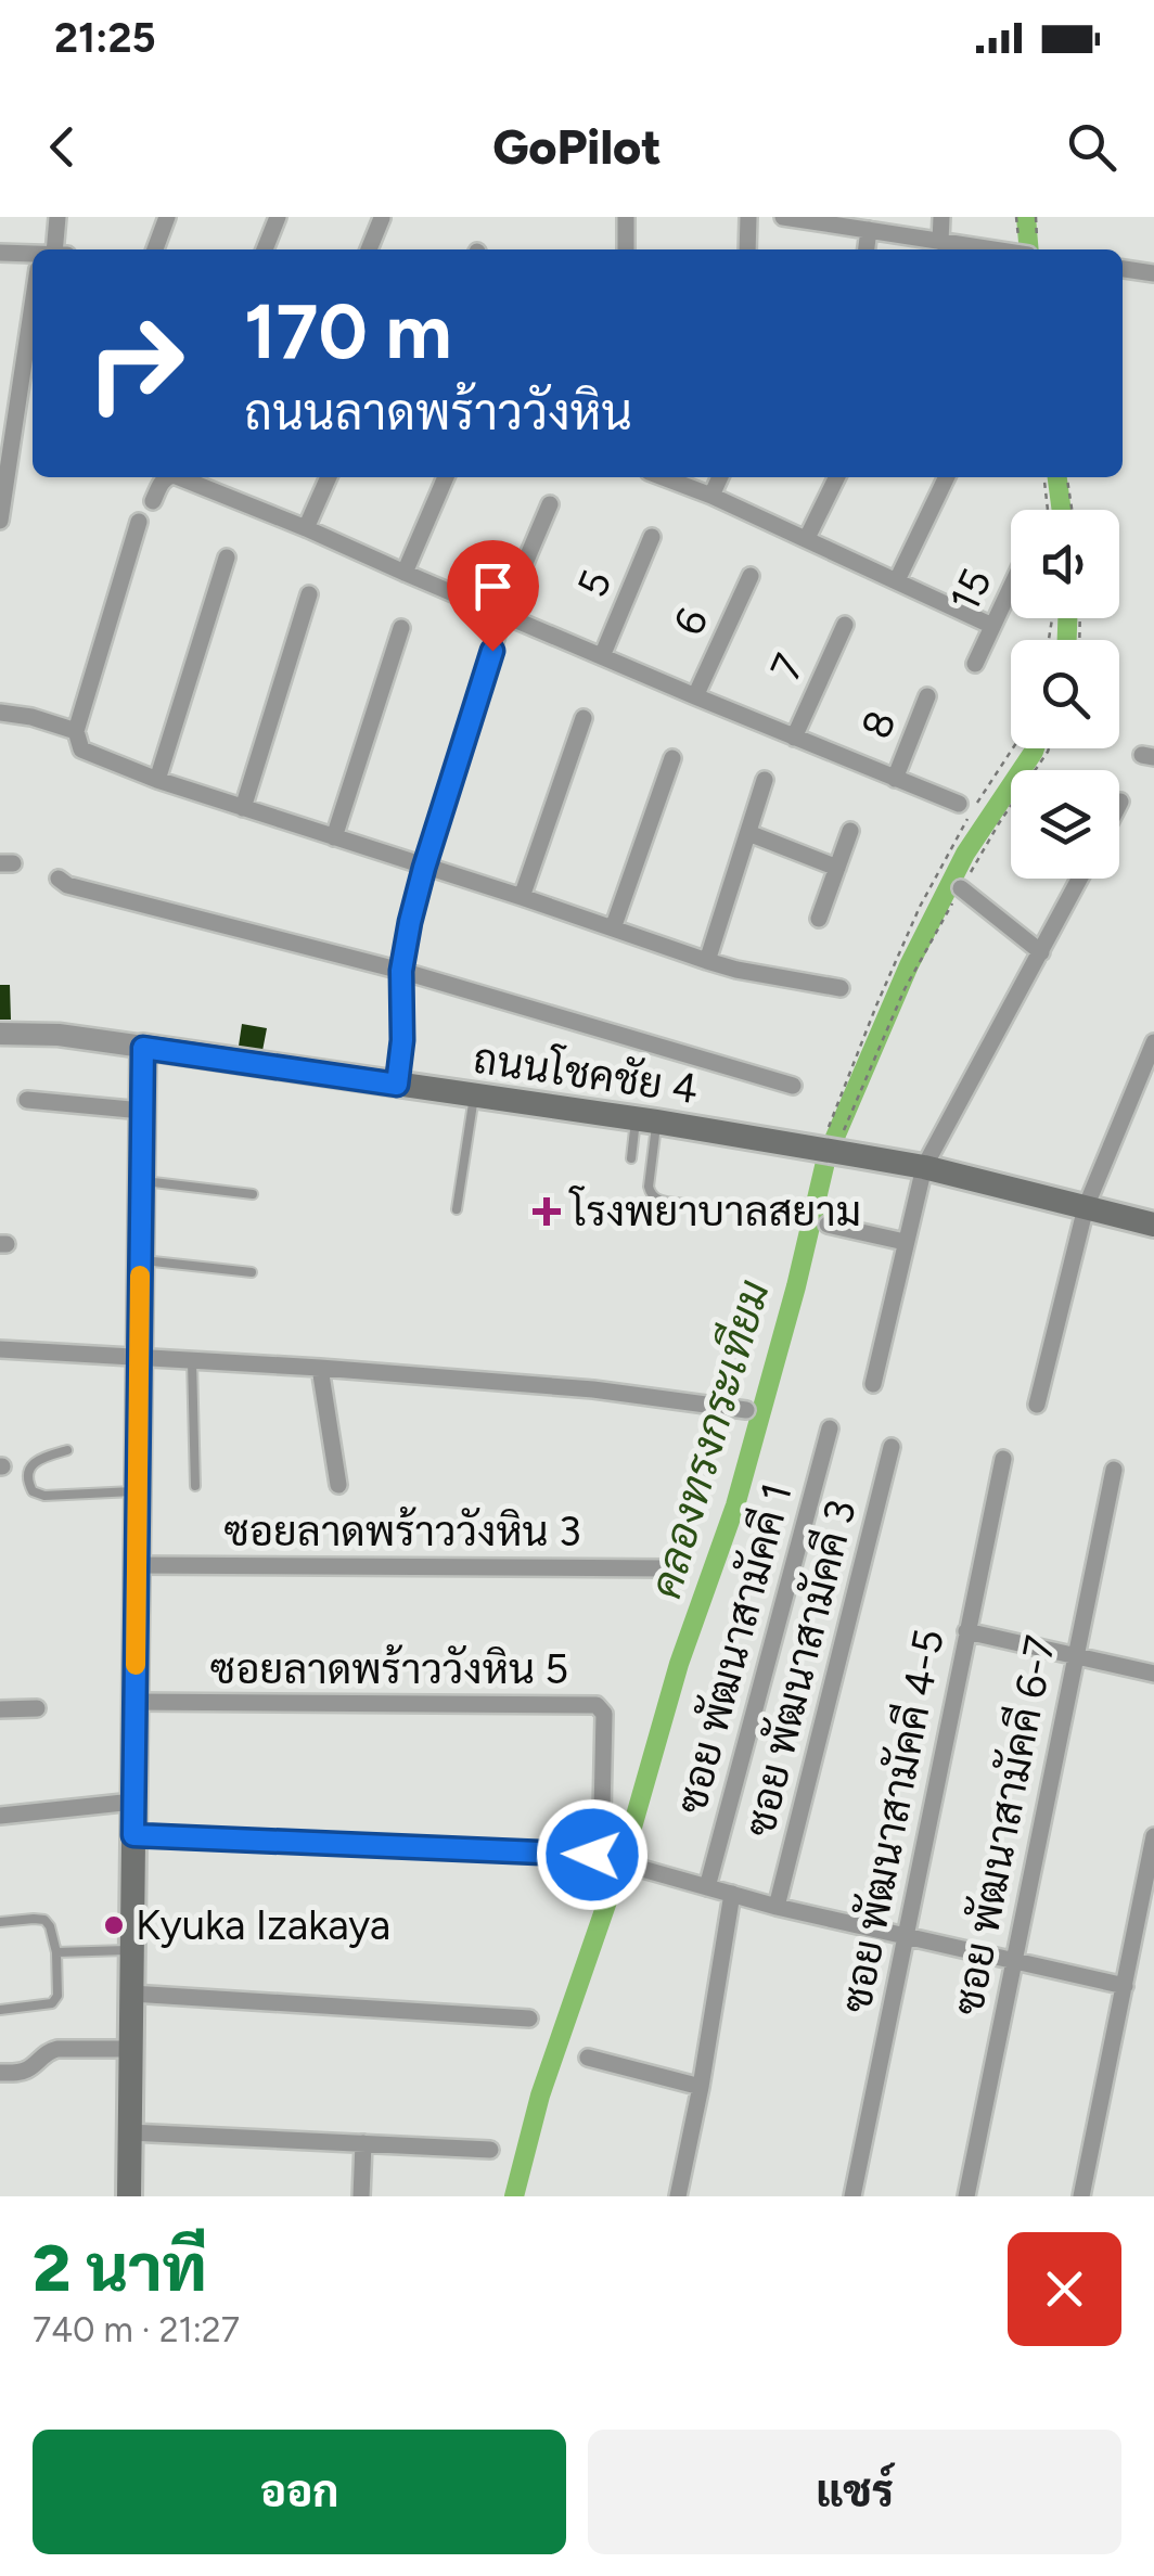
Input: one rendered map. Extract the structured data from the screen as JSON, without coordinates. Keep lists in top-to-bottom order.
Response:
{
  "streets": {
    "main road": ["ถนนโชคชัย 4"],
    "street": [
      "5",
      "15",
      "6",
      "7",
      "8",
      "ซอยลาดพร้าววังหิน 3",
      "ซอย พัฒนาสามัคคี 1",
      "ซอย พัฒนาสามัคคี 3",
      "ซอยลาดพร้าววังหิน 5",
      "ซอย พัฒนาสามัคคี 4-5",
      "ซอย พัฒนาสามัคคี 6-7"
    ]
  },
  "water": ["คลองทรงกระเทียม"],
  "places": {
    "health": ["โรงพยาบาลสยาม"],
    "other": ["Kyuka Izakaya"]
  },
  "page": {
    "status": "21:25",
    "header": "GoPilot",
    "turn": ["170 m", "ถนนลาดพร้าววังหิน"],
    "heading": ["2 นาที", "740 m · 21:27"],
    "buttons": ["ออก", "แชร์"]
  }
}
